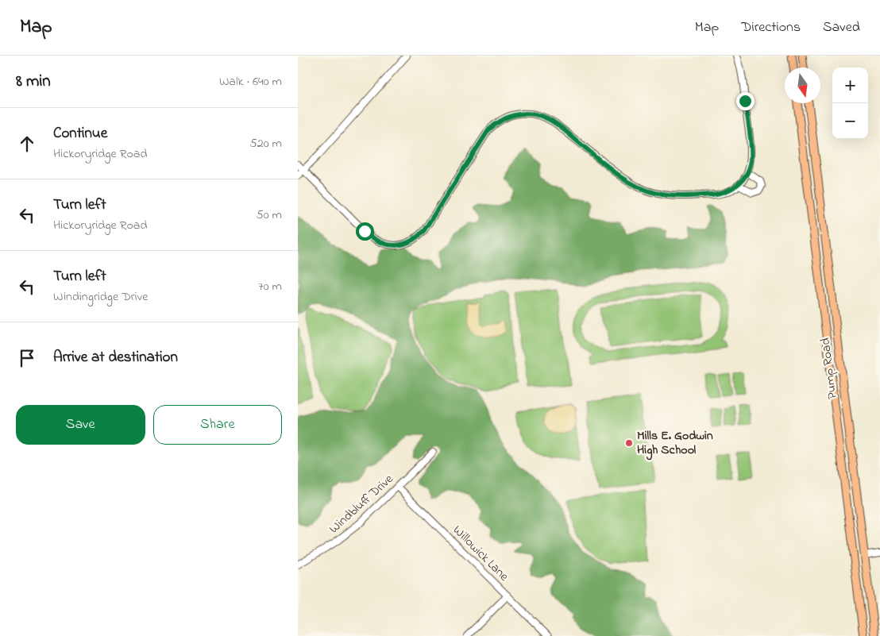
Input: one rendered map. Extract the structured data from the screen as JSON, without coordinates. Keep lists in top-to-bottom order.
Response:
{
  "streets": {
    "main road": ["Pump Road"],
    "street": ["Windbluff Drive", "Willowick Lane"]
  },
  "crossings": [
    ["Windbluff Drive", "Willowick Lane"]
  ],
  "places": ["Mills E. Godwin High School"],
  "north": "bottom",
  "page": {
    "header": "Map",
    "nav": ["Map", "Directions", "Saved"],
    "heading": ["8 min", "Walk · 640 m"],
    "map_buttons": ["+", "−"],
    "list": [
      ["Continue", "Hickoryridge Road", "520 m"],
      ["Turn left", "Hickoryridge Road", "50 m"],
      ["Turn left", "Windingridge Drive", "70 m"],
      "Arrive at destination"
    ],
    "buttons": ["Save", "Share"]
  }
}
